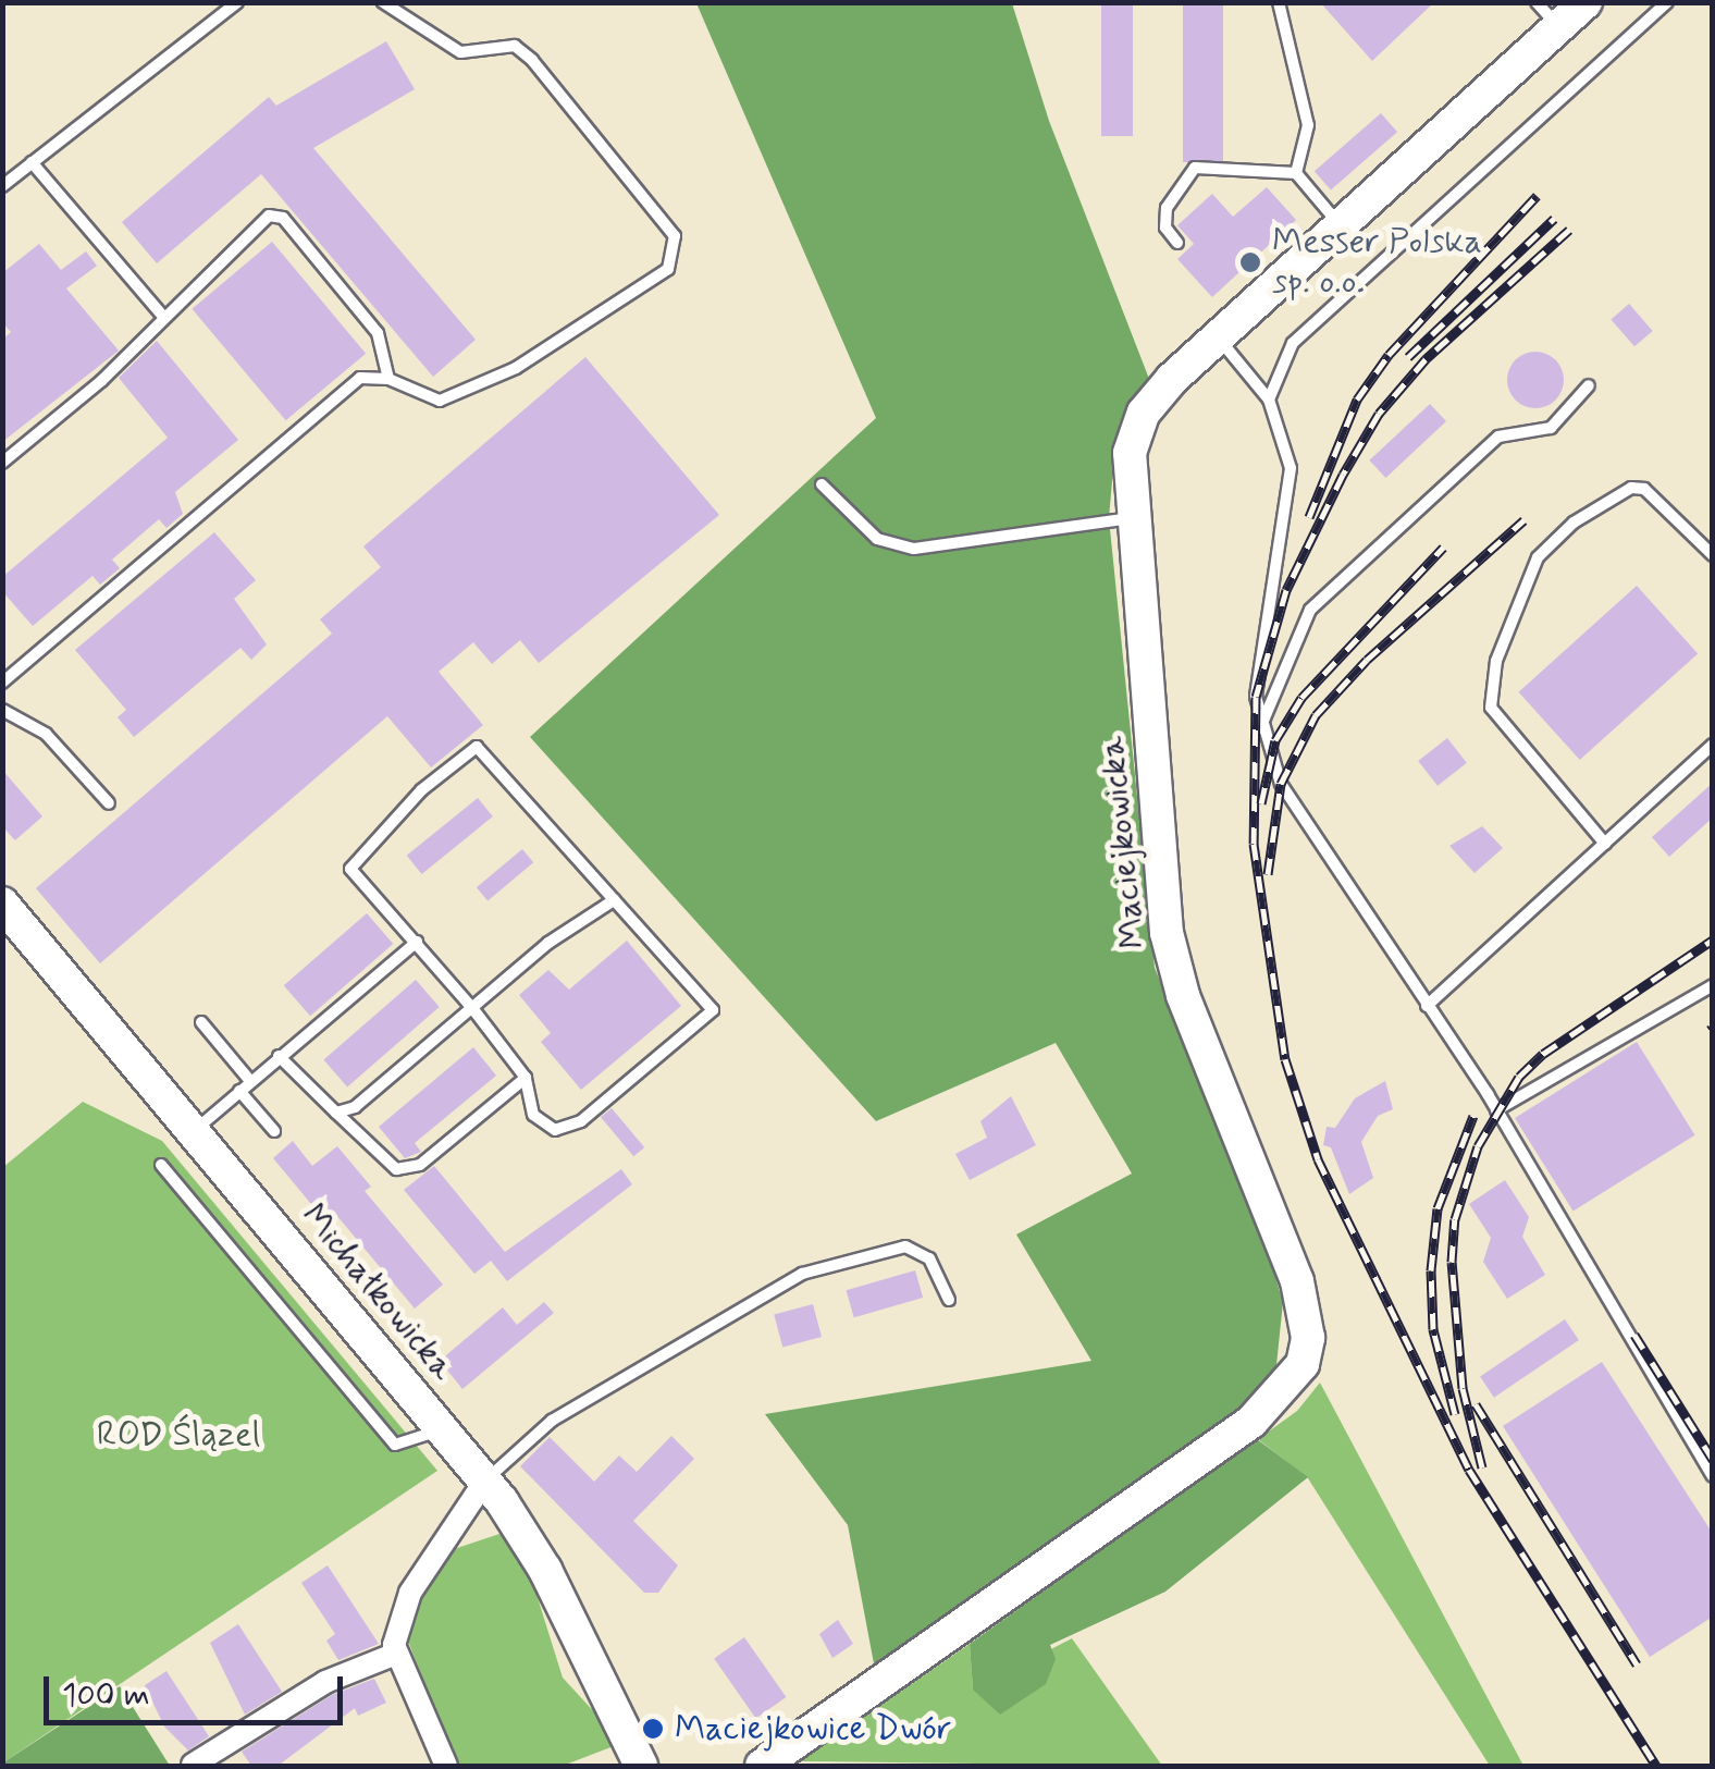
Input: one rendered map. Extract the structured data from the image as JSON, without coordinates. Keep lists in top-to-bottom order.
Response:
{
  "streets": {
    "street": ["Maciejkowicka", "Michałkowicka"]
  },
  "parks": ["ROD Ślązel"],
  "places": ["Messer Polska sp. o.o.", "Maciejkowice Dwór"],
  "scale_bar": "100 m"
}
